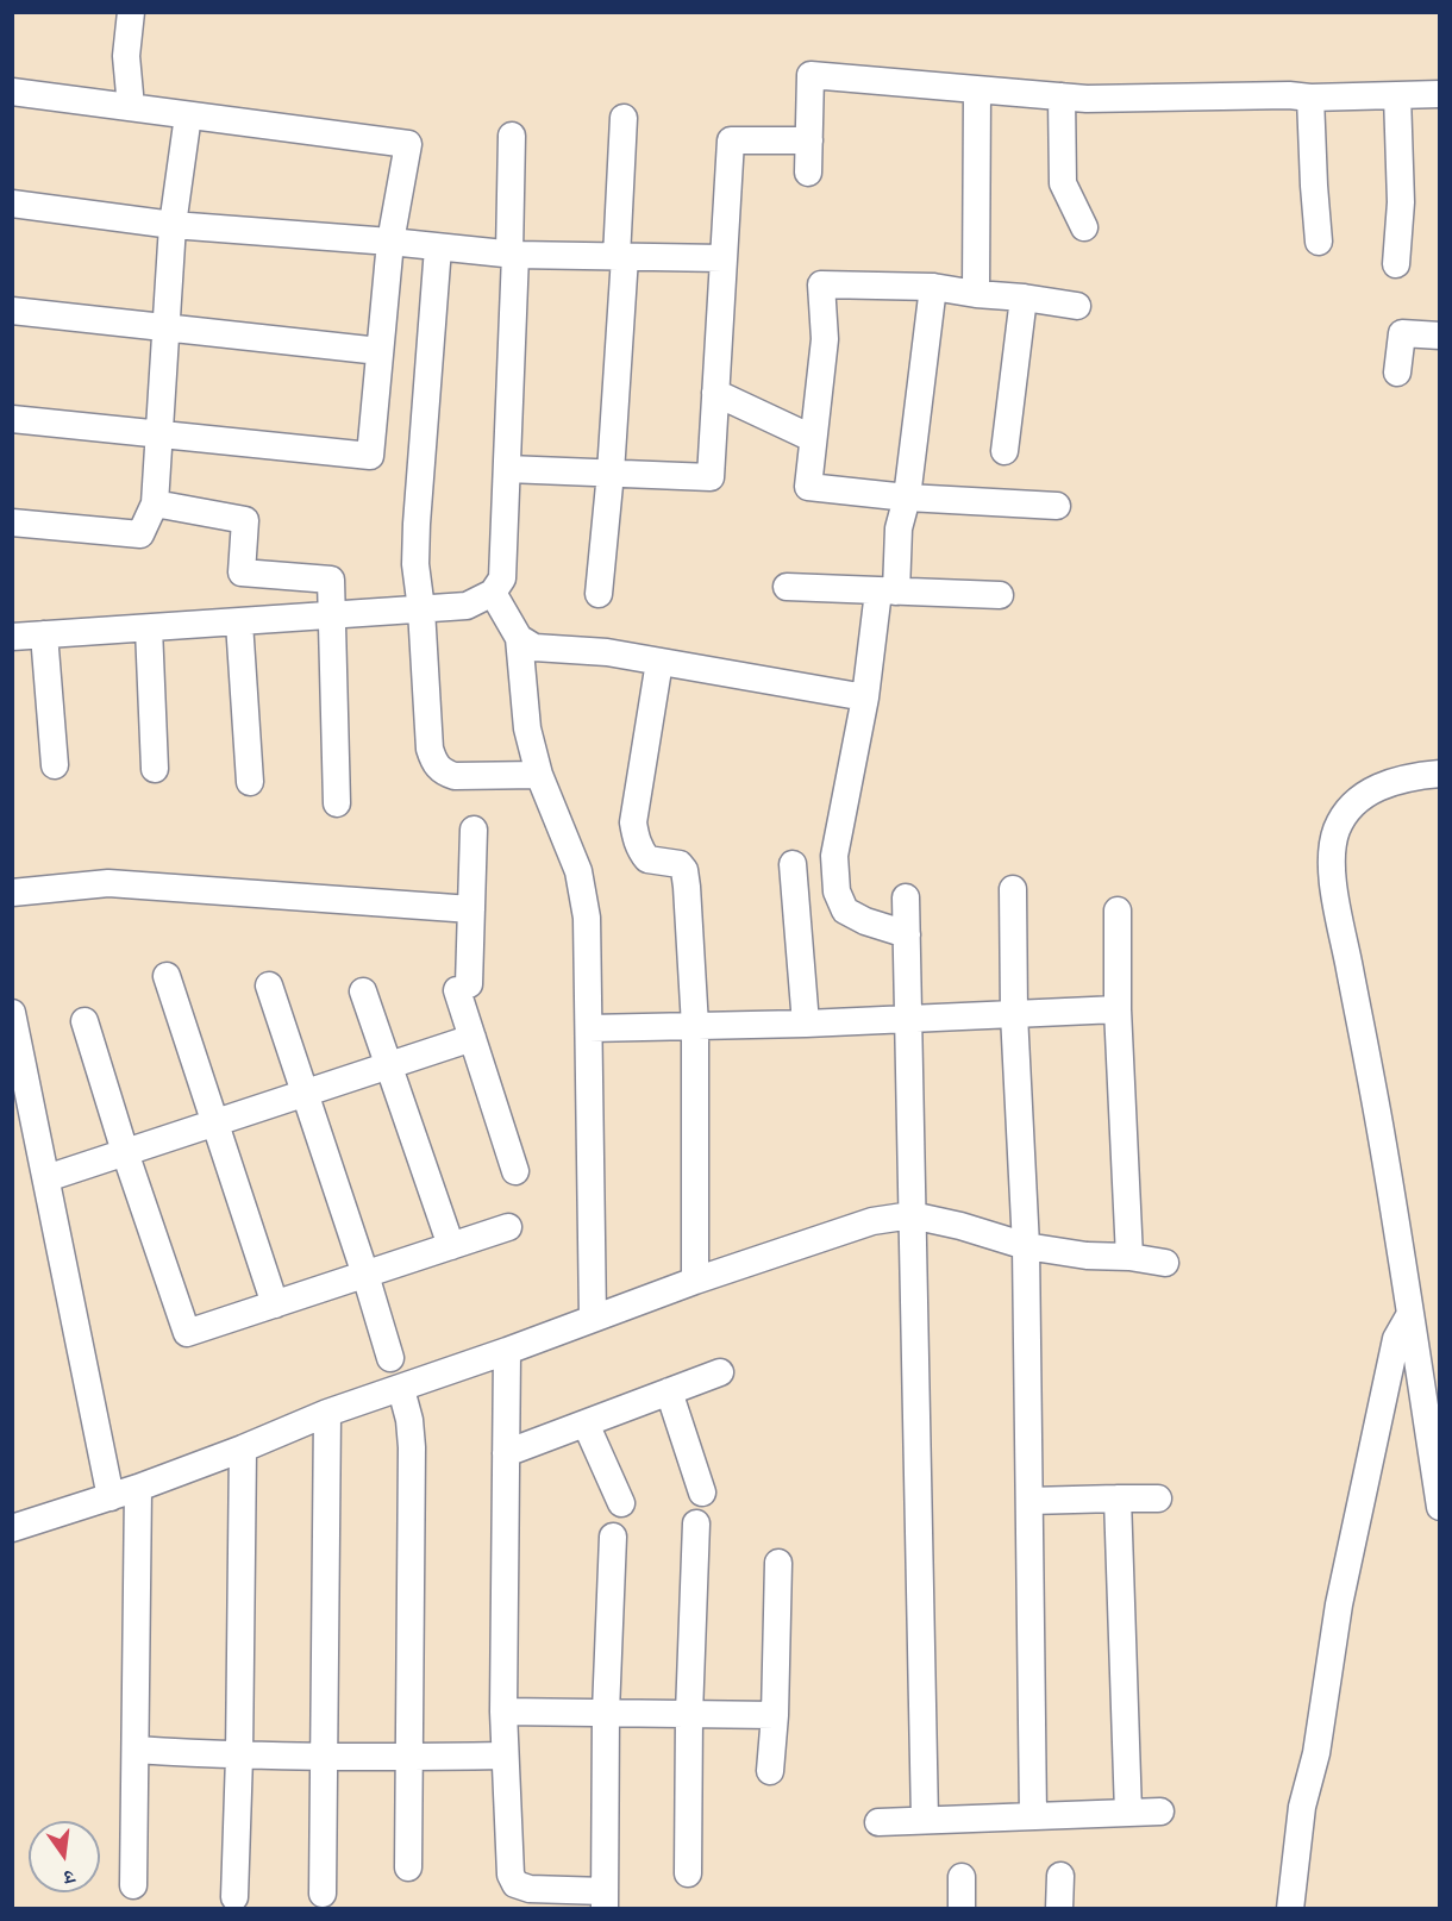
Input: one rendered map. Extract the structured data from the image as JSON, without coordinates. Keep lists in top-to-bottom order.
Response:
{
  "north": "bottom"
}
